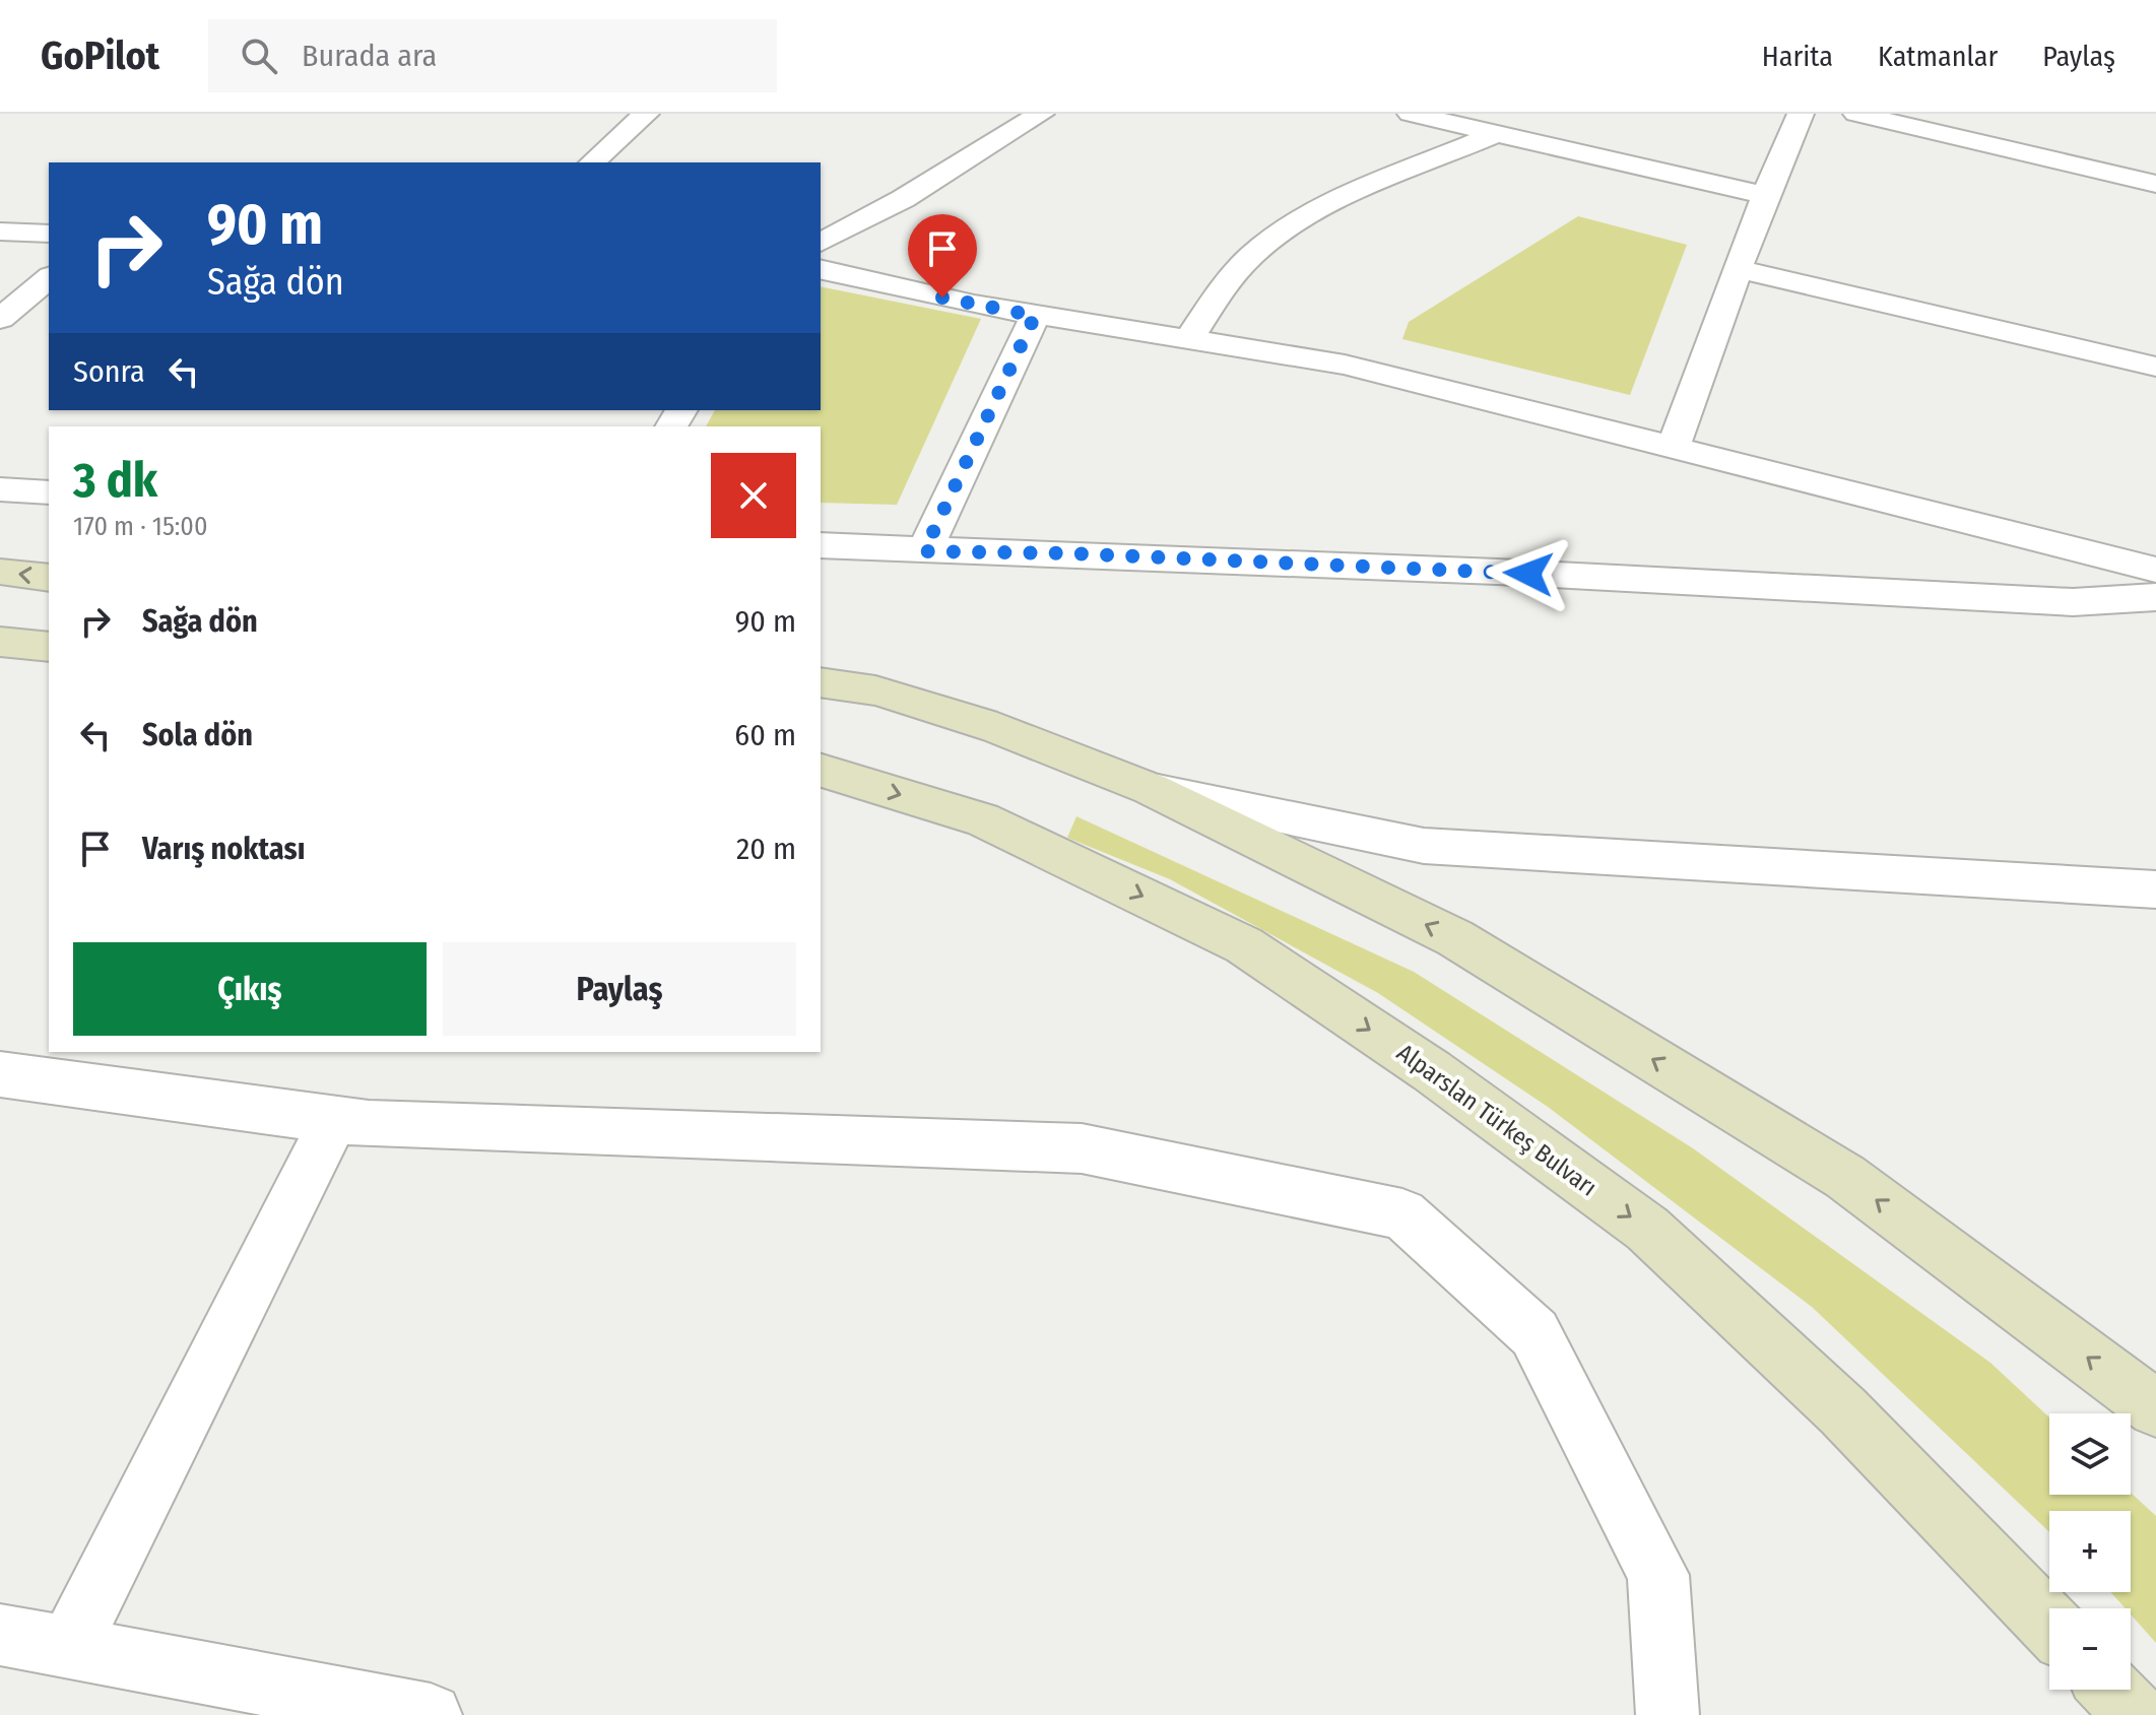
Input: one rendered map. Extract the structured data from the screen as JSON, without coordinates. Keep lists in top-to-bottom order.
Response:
{
  "streets": {
    "main road": ["Alparslan Türkeş Bulvarı"]
  },
  "page": {
    "header": "GoPilot",
    "search": "Burada ara",
    "nav": ["Harita", "Katmanlar", "Paylaş"],
    "turn": ["90 m", "Sağa dön"],
    "then": "Sonra",
    "heading": ["3 dk", "170 m · 15:00"],
    "list": [
      {
        "name": "Sağa dön",
        "value": "90 m"
      },
      {
        "name": "Sola dön",
        "value": "60 m"
      },
      {
        "name": "Varış noktası",
        "value": "20 m"
      }
    ],
    "buttons": ["Çıkış", "Paylaş"],
    "map_buttons": ["+", "−"]
  }
}
